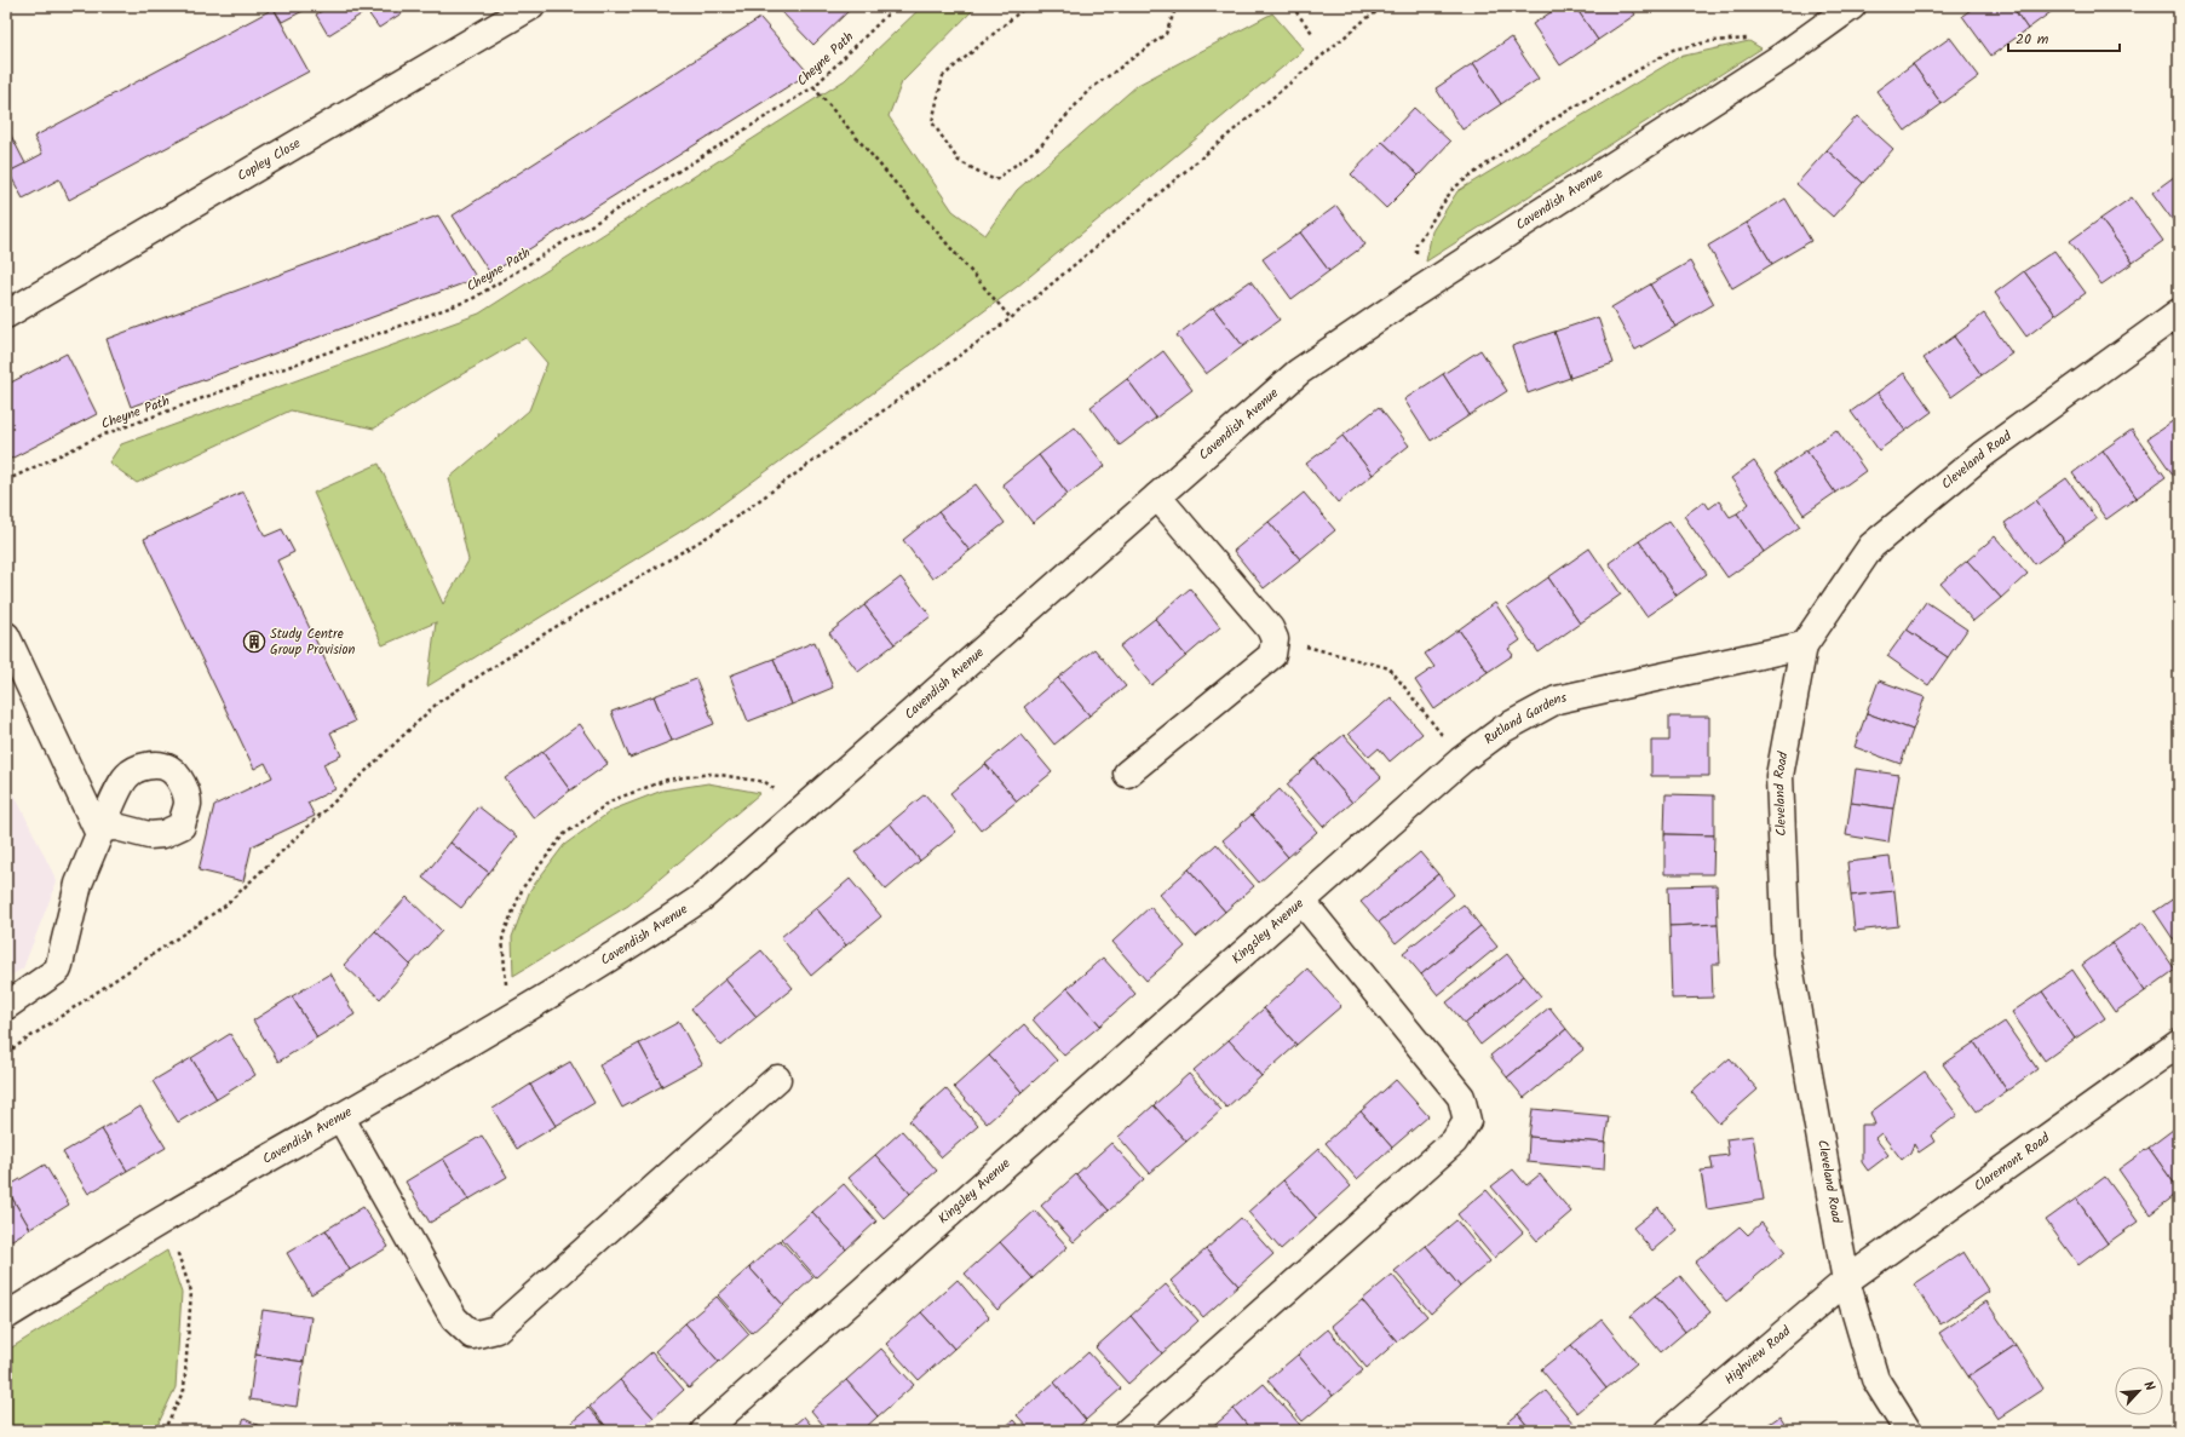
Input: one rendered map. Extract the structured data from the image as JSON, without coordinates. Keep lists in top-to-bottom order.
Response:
{
  "streets": {
    "street": [
      "Copley Close",
      "Cavendish Avenue",
      "Cleveland Road",
      "Rutland Gardens",
      "Kingsley Avenue",
      "Claremont Road",
      "Highview Road"
    ],
    "path": ["Cheyne Path"]
  },
  "crossings": [
    ["Cleveland Road", "Rutland Gardens"],
    ["Cleveland Road", "Claremont Road"],
    ["Cleveland Road", "Highview Road"],
    ["Rutland Gardens", "Kingsley Avenue"],
    ["Claremont Road", "Highview Road"]
  ],
  "places": {
    "building": ["Study Centre Group Provision"]
  },
  "scale_bar": "20 m",
  "north": "top right"
}
